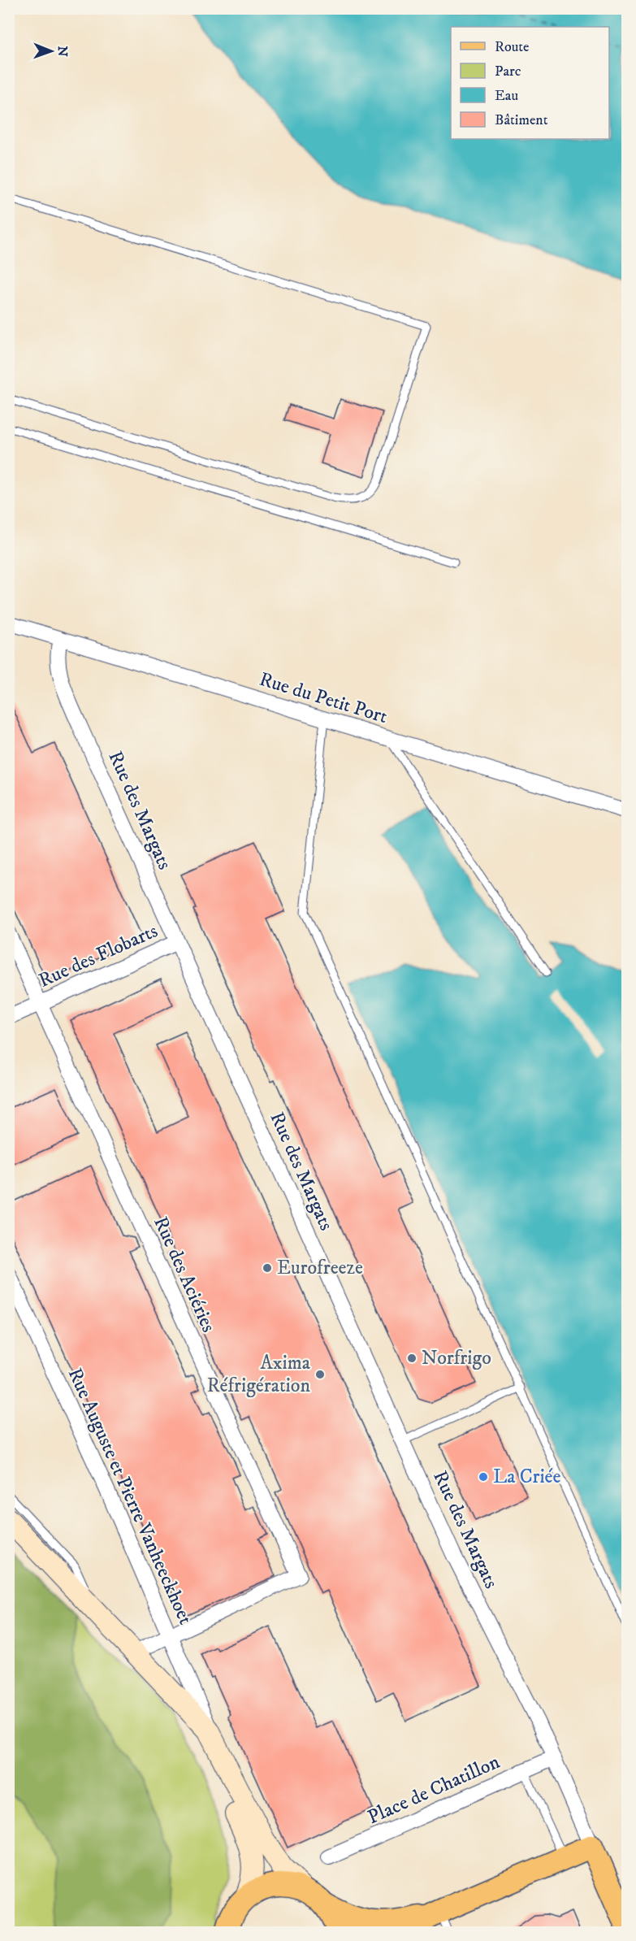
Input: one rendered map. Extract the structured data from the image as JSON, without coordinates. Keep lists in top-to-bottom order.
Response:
{
  "streets": {
    "street": [
      "Rue du Petit Port",
      "Rue des Margats",
      "Rue des Flobarts",
      "Rue des Aciéries",
      "Rue Auguste et Pierre Vanheeckhoet",
      "Place de Chatillon"
    ]
  },
  "crossings": [
    ["Rue du Petit Port", "Rue des Margats"],
    ["Rue des Margats", "Rue des Flobarts"],
    ["Rue des Margats", "Place de Chatillon"],
    ["Rue des Flobarts", "Rue des Aciéries"],
    ["Rue des Aciéries", "Rue Auguste et Pierre Vanheeckhoet"]
  ],
  "places": [
    "Eurofreeze",
    "Norfrigo",
    "Axima Réfrigération",
    "La Criée"
  ],
  "legend": [
    "Route",
    "Parc",
    "Eau",
    "Bâtiment"
  ],
  "north": "right"
}
